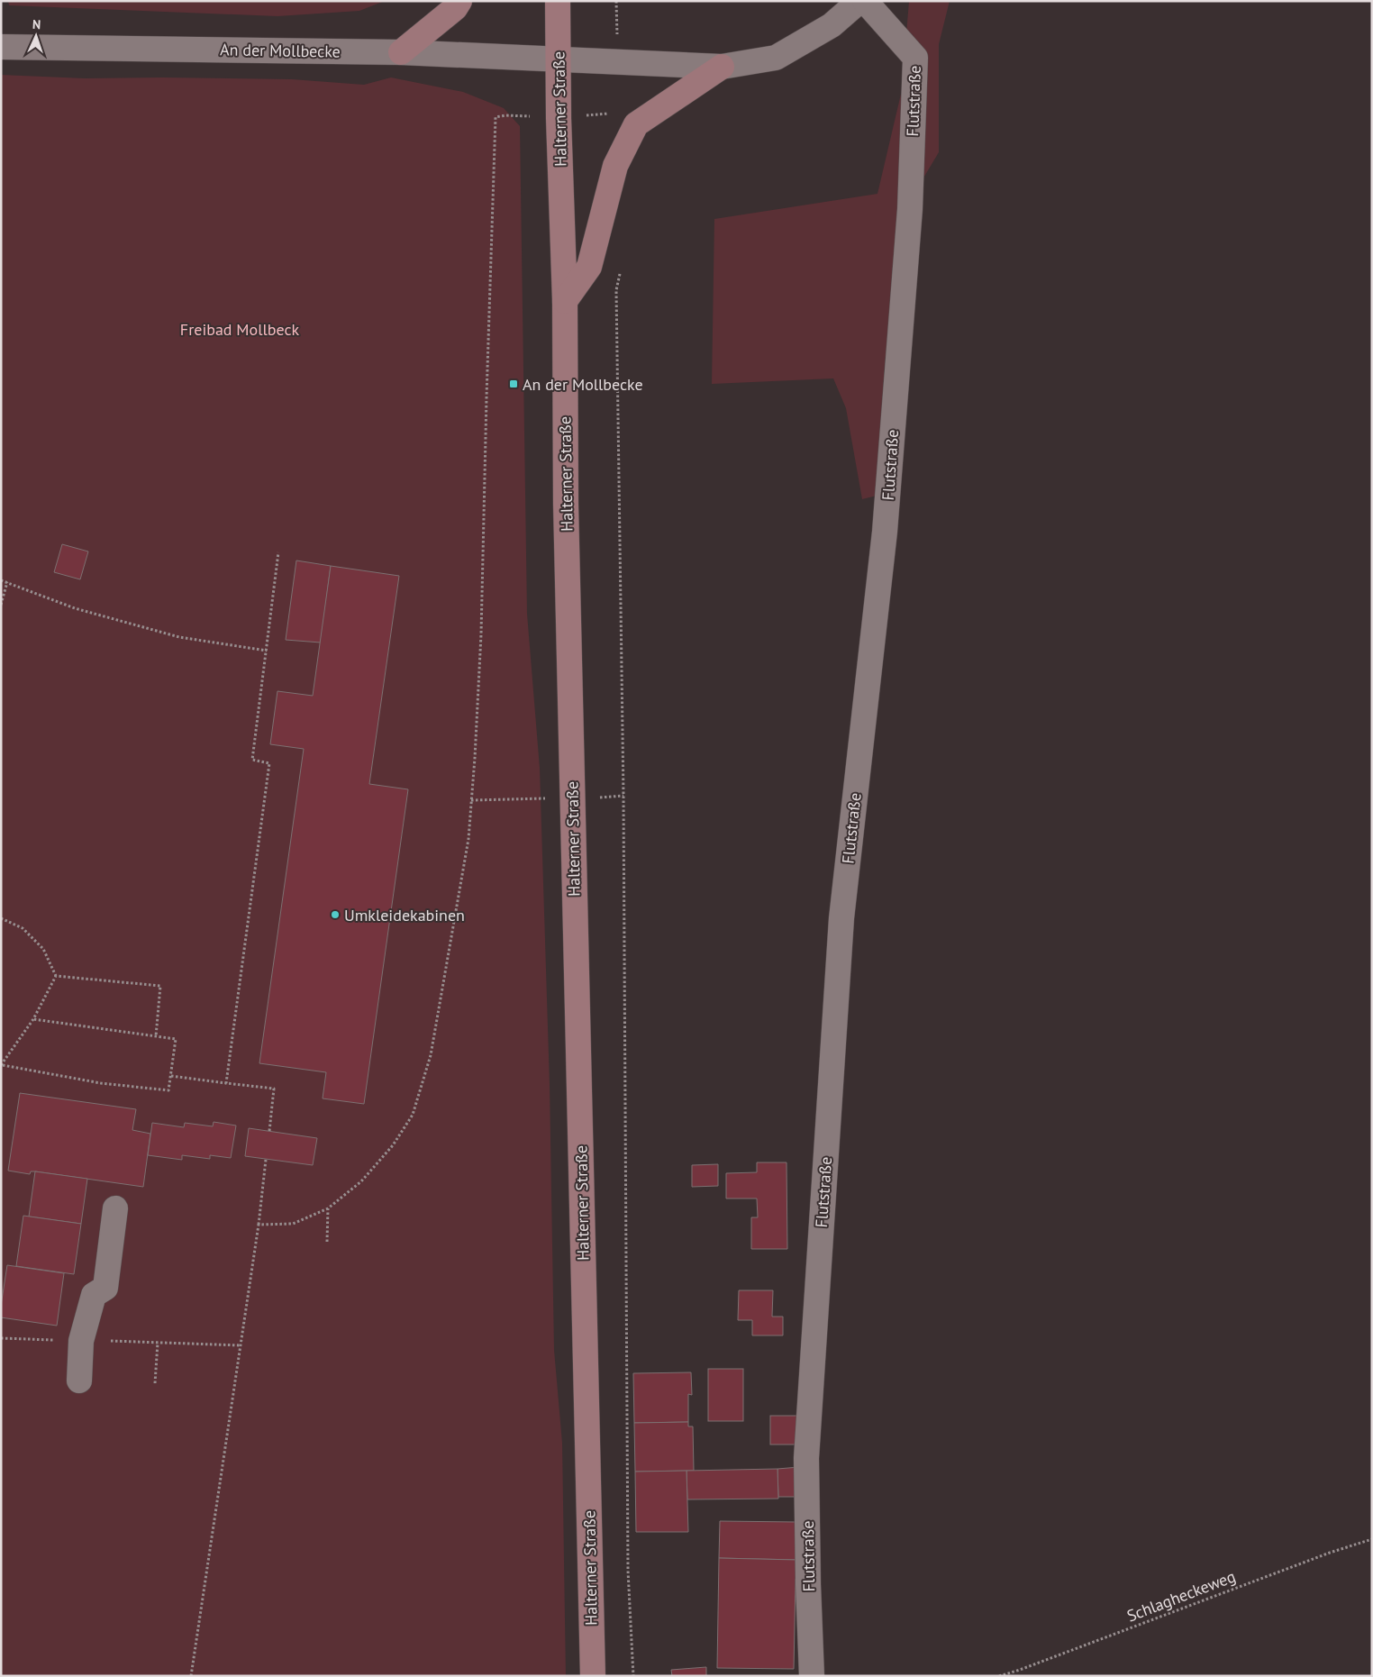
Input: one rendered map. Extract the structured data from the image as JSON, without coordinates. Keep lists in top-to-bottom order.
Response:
{
  "streets": {
    "main road": ["Halterner Straße"],
    "street": ["An der Mollbecke", "Flutstraße"],
    "path": ["Schlagheckeweg"]
  },
  "crossings": [
    ["An der Mollbecke", "Halterner Straße"]
  ],
  "parks": ["Freibad Mollbeck"],
  "places": {
    "transit": ["An der Mollbecke"],
    "other": ["Umkleidekabinen"]
  },
  "north": "top"
}
